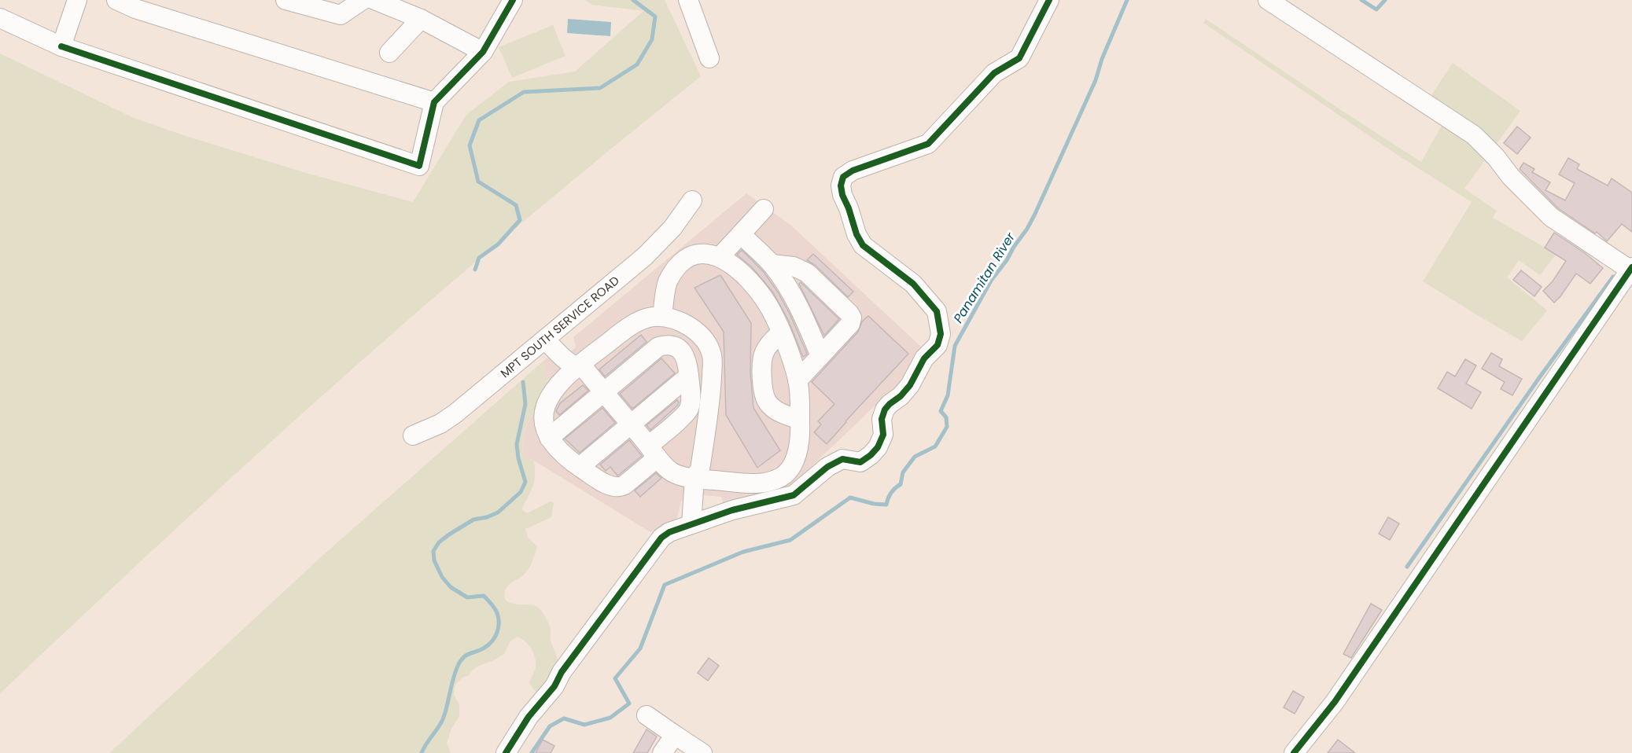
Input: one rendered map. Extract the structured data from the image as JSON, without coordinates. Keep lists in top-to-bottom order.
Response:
{
  "streets": {
    "street": ["MPT SOUTH SERVICE ROAD"]
  },
  "water": ["Panamitan River"]
}
